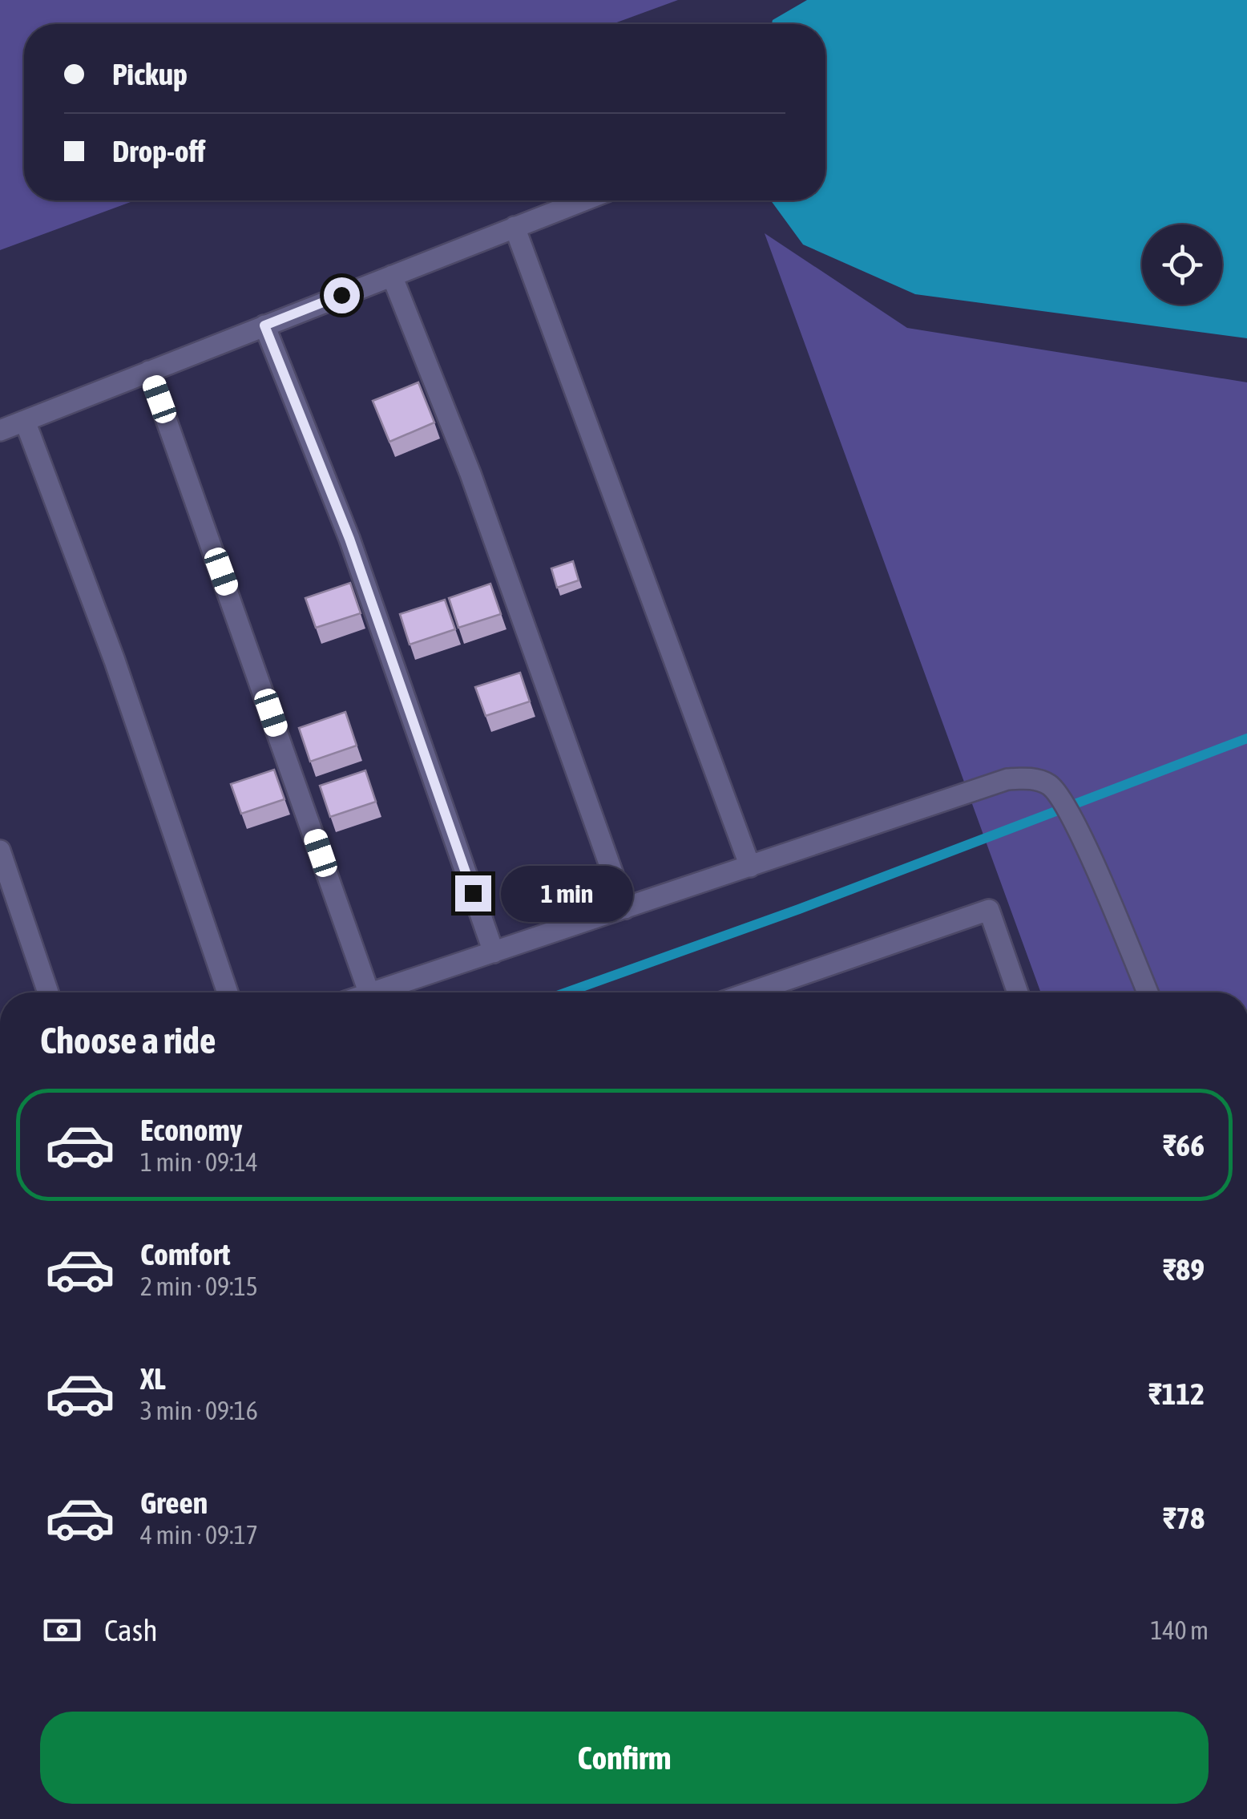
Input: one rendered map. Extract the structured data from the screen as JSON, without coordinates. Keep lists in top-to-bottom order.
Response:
{
  "page": {
    "banner": ["Pickup", "Drop-off"],
    "bubble": "1 min",
    "heading": "Choose a ride",
    "list": [
      {
        "name": "Economy",
        "note": "1 min · 09:14",
        "value": "₹66"
      },
      {
        "name": "Comfort",
        "note": "2 min · 09:15",
        "value": "₹89"
      },
      {
        "name": "XL",
        "note": "3 min · 09:16",
        "value": "₹112"
      },
      {
        "name": "Green",
        "note": "4 min · 09:17",
        "value": "₹78"
      }
    ],
    "pay": ["Cash", "140 m"],
    "buttons": "Confirm"
  }
}
